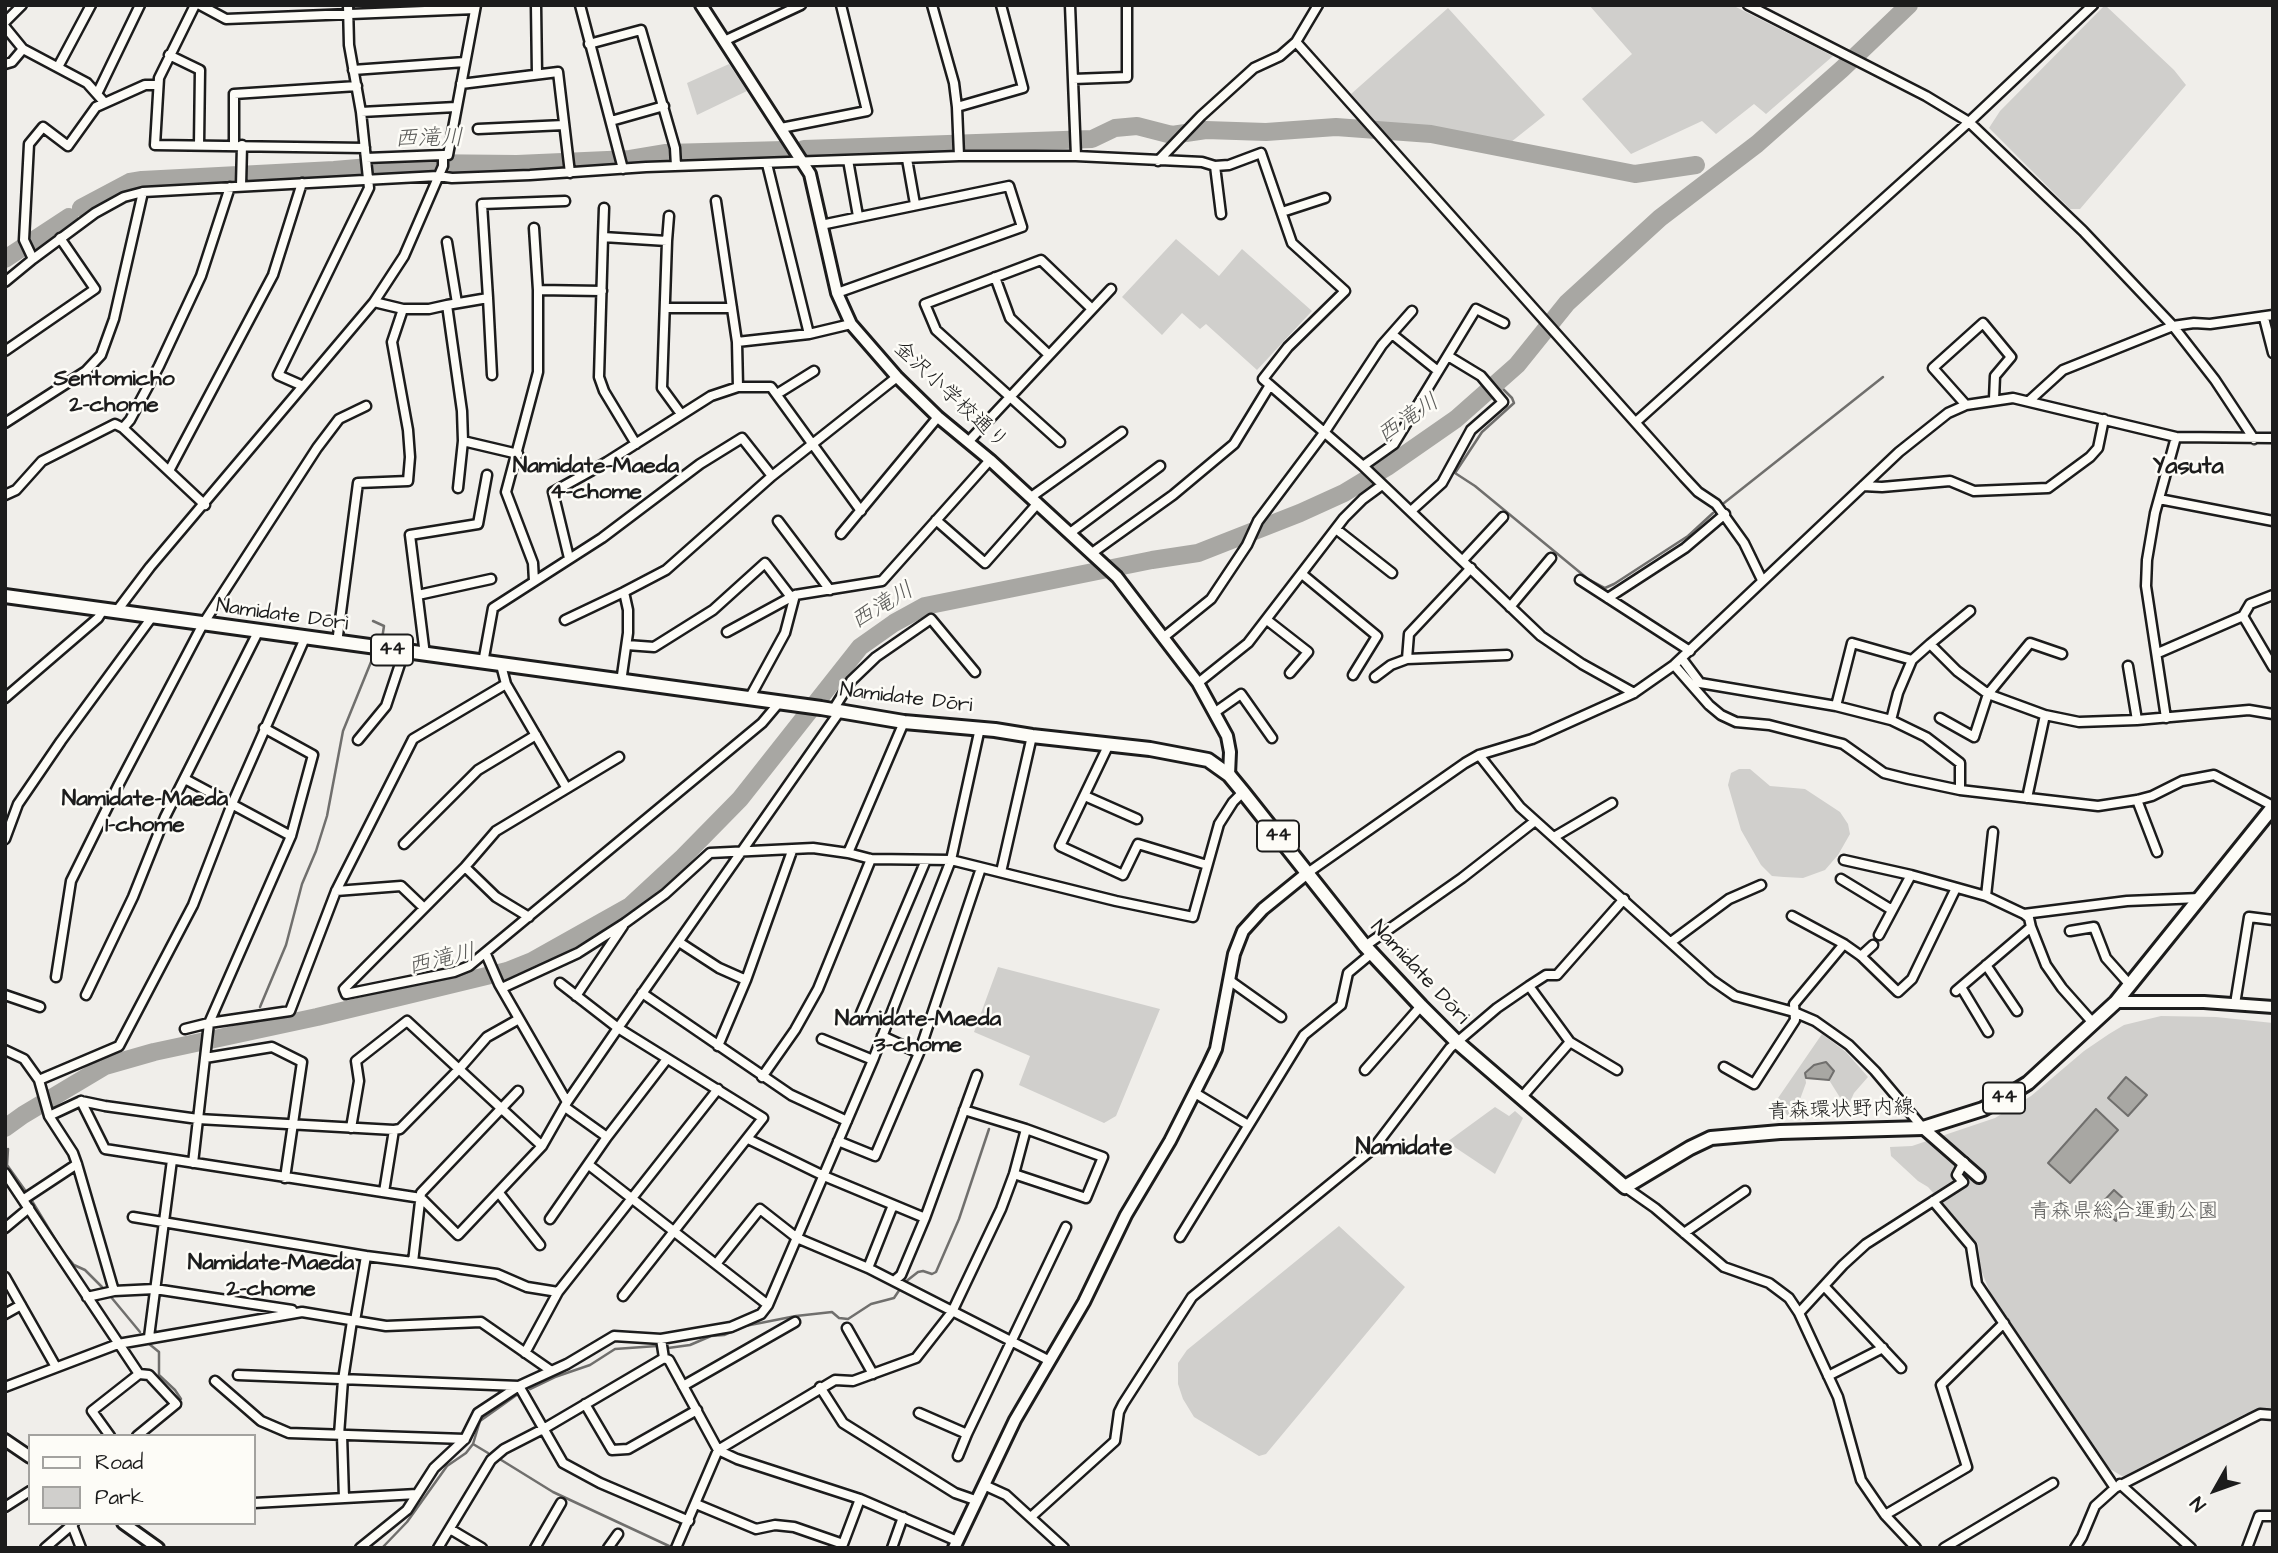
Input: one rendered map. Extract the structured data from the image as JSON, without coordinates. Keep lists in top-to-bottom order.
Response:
{
  "streets": {
    "main road": ["Namidate Dōri", "44", "青森環状野内線"],
    "street": ["金沢小学校通り"]
  },
  "crossings": [
    ["金沢小学校通り", "Namidate Dōri"],
    ["Namidate Dōri", "青森環状野内線"]
  ],
  "districts": [
    "Sentomicho 2-chome",
    "Namidate-Maeda 4-chome",
    "Yasuta",
    "Namidate-Maeda 1-chome",
    "Namidate-Maeda 3-chome",
    "Namidate",
    "Namidate-Maeda 2-chome"
  ],
  "water": ["西滝川"],
  "parks": ["青森県総合運動公園"],
  "legend": ["Road", "Park"],
  "north": "bottom left"
}
